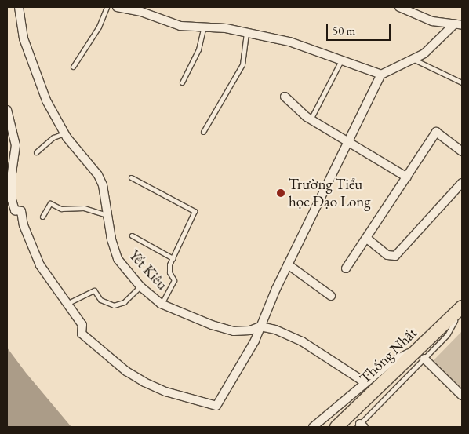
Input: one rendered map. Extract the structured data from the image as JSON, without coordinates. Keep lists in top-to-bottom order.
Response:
{
  "streets": {
    "main road": ["Thống Nhất"],
    "street": ["Yết Kiêu"]
  },
  "places": ["Trường Tiểu học Đạo Long"],
  "scale_bar": "50 m"
}
